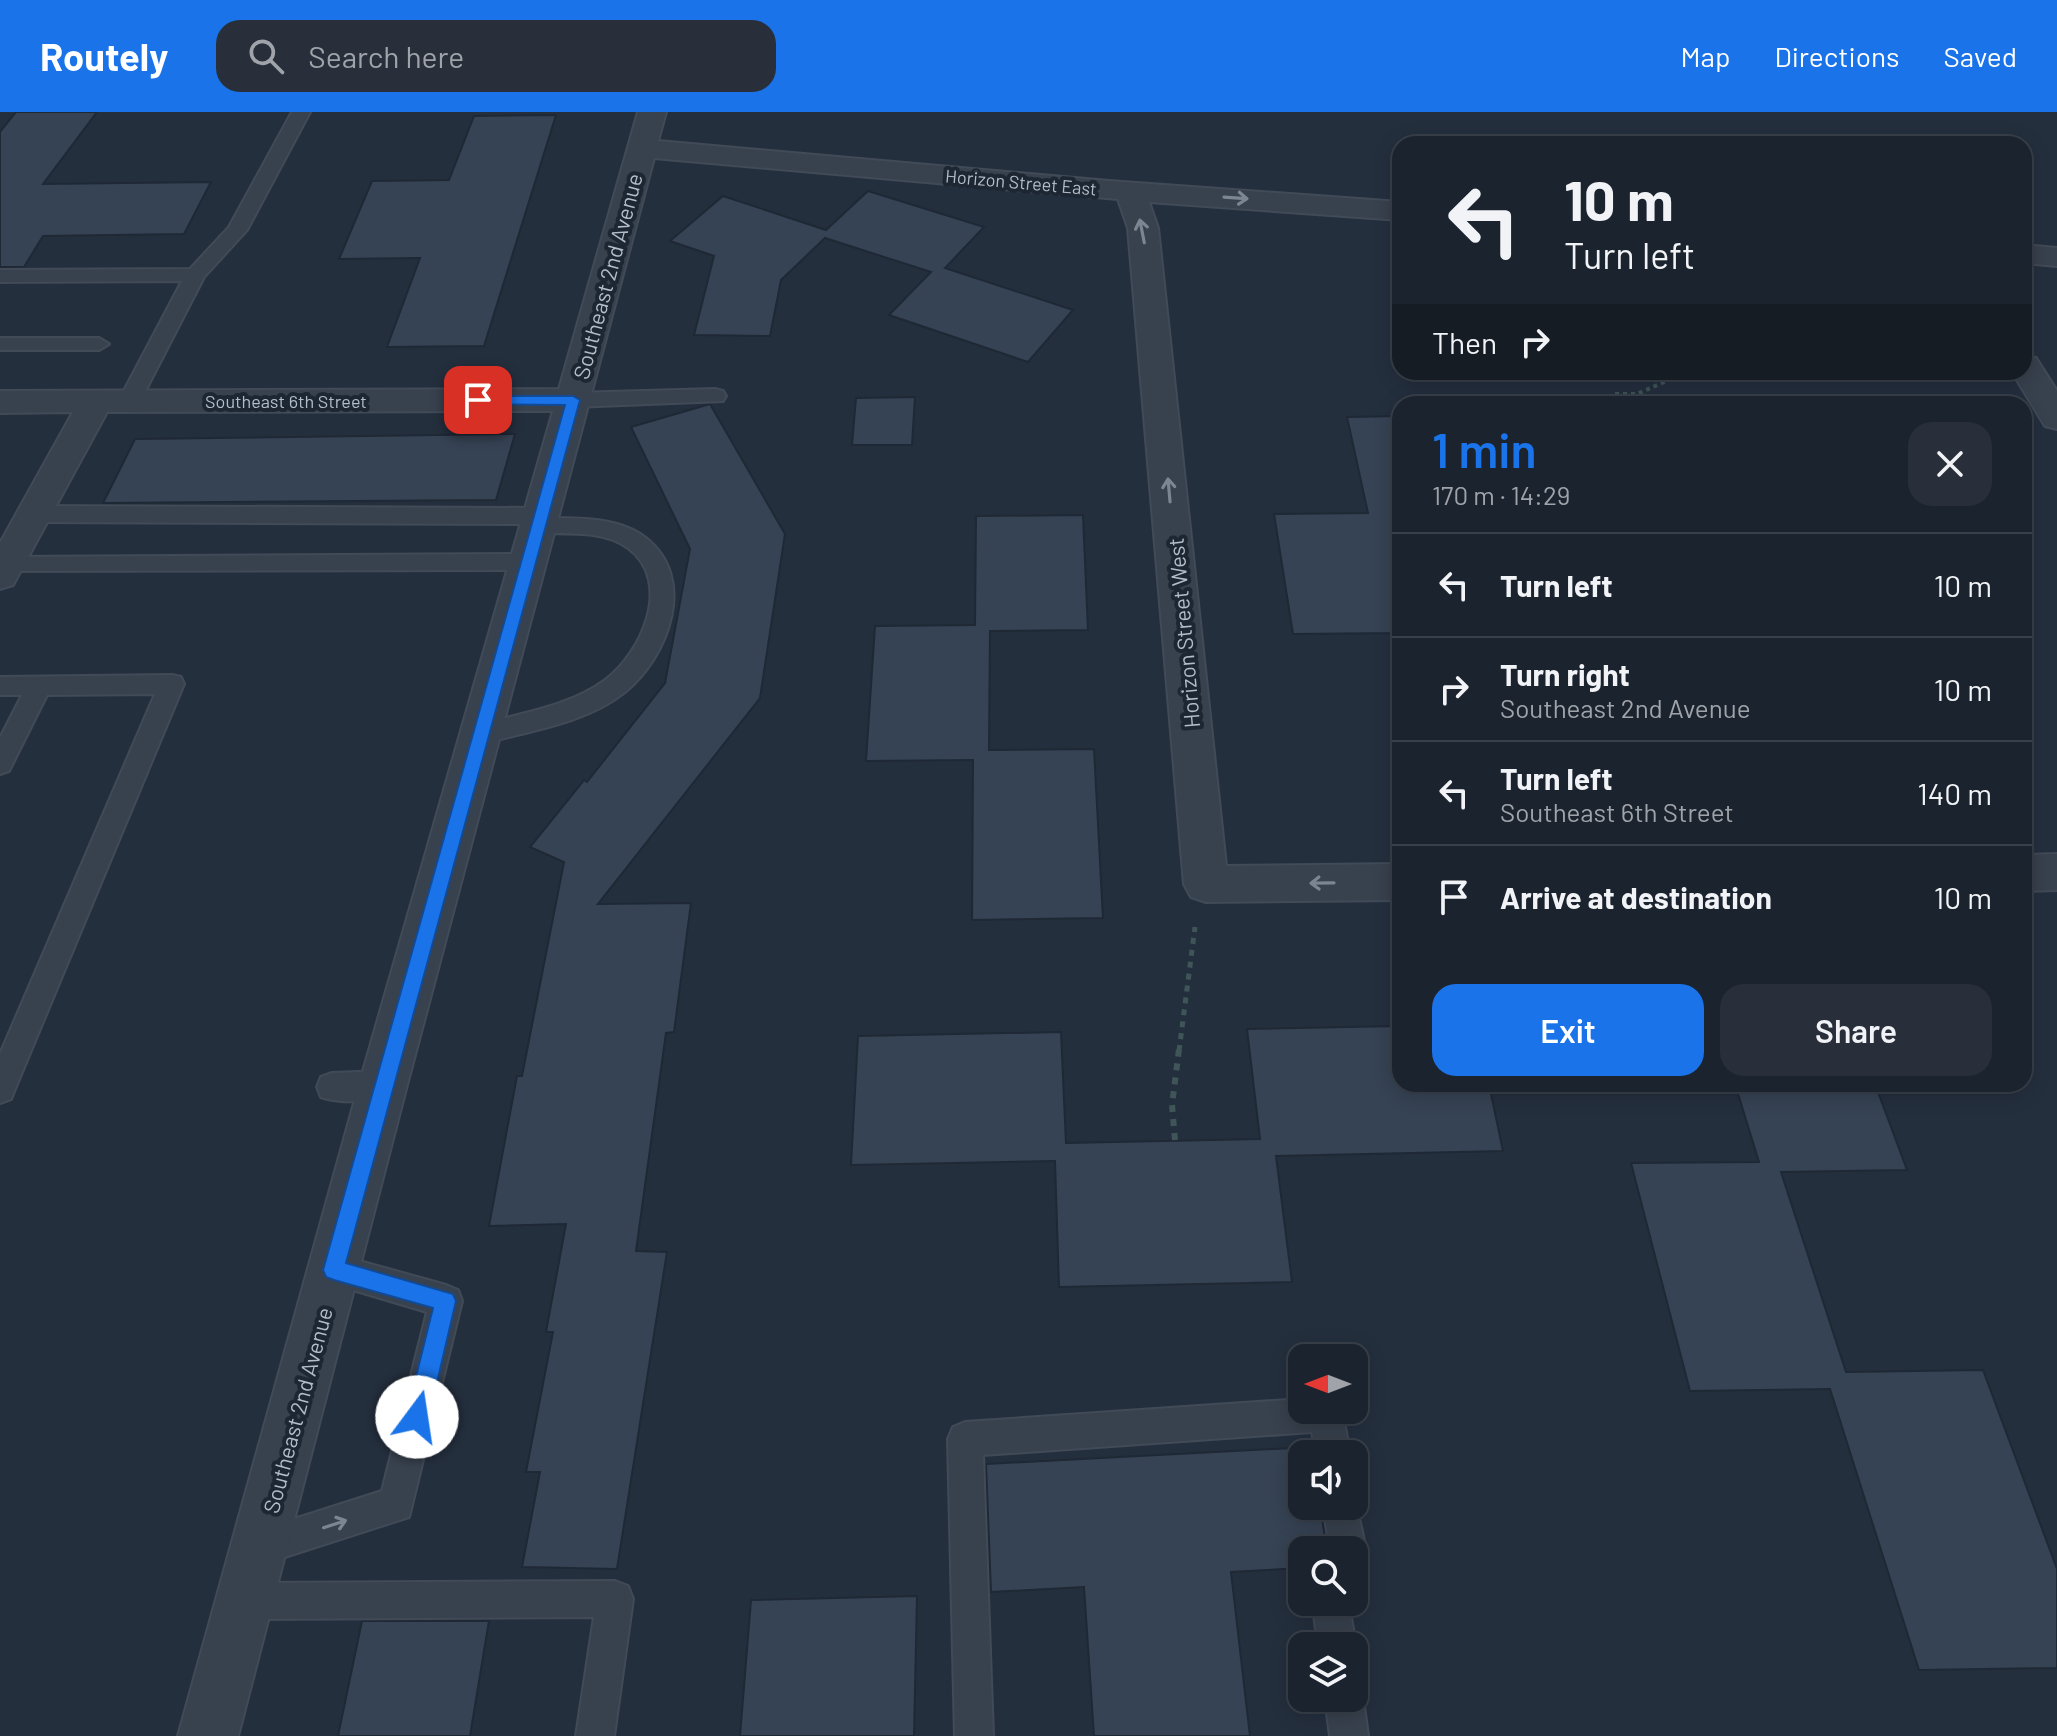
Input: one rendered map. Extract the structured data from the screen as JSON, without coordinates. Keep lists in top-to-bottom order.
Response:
{
  "streets": {
    "street": [
      "Horizon Street East",
      "Southeast 2nd Avenue",
      "Southeast 6th Street",
      "Horizon Street West"
    ]
  },
  "crossings": [
    ["Horizon Street East", "Southeast 2nd Avenue"],
    ["Horizon Street East", "Horizon Street West"],
    ["Southeast 2nd Avenue", "Southeast 6th Street"]
  ],
  "one_way": ["Horizon Street East", "Horizon Street West"],
  "north": "left",
  "page": {
    "header": "Routely",
    "search": "Search here",
    "nav": ["Map", "Directions", "Saved"],
    "turn": ["10 m", "Turn left"],
    "then": "Then",
    "heading": ["1 min", "170 m · 14:29"],
    "list": [
      {
        "name": "Turn left",
        "value": "10 m"
      },
      {
        "name": "Turn right",
        "note": "Southeast 2nd Avenue",
        "value": "10 m"
      },
      {
        "name": "Turn left",
        "note": "Southeast 6th Street",
        "value": "140 m"
      },
      {
        "name": "Arrive at destination",
        "value": "10 m"
      }
    ],
    "buttons": ["Exit", "Share"]
  }
}
